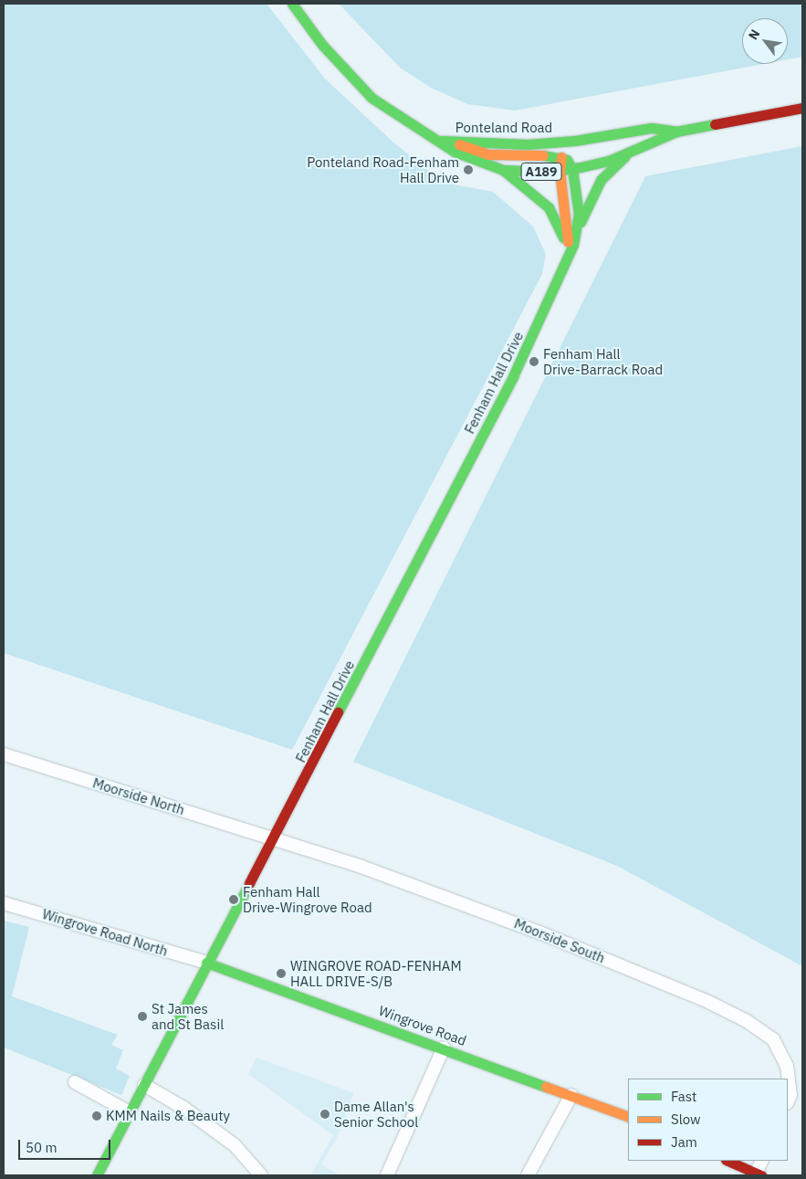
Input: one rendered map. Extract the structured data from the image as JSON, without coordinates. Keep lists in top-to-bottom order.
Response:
{
  "streets": {
    "street": [
      "Ponteland Road",
      "A189",
      "Fenham Hall Drive",
      "Moorside North",
      "Wingrove Road North",
      "Moorside South",
      "Wingrove Road"
    ]
  },
  "crossings": [
    ["Ponteland Road", "A189"],
    ["Ponteland Road", "Fenham Hall Drive"],
    ["Fenham Hall Drive", "Moorside North"],
    ["Fenham Hall Drive", "Wingrove Road North"],
    ["Fenham Hall Drive", "Moorside South"],
    ["Fenham Hall Drive", "Wingrove Road"],
    ["Moorside North", "Moorside South"],
    ["Wingrove Road North", "Wingrove Road"]
  ],
  "places": [
    "Ponteland Road-Fenham Hall Drive",
    "Fenham Hall Drive-Barrack Road",
    "Fenham Hall Drive-Wingrove Road",
    "WINGROVE ROAD-FENHAM HALL DRIVE-S/B",
    "St James and St Basil",
    "Dame Allan's Senior School",
    "KMM Nails & Beauty"
  ],
  "legend": ["Fast", "Slow", "Jam"],
  "scale_bar": "50 m",
  "north": "top left"
}
